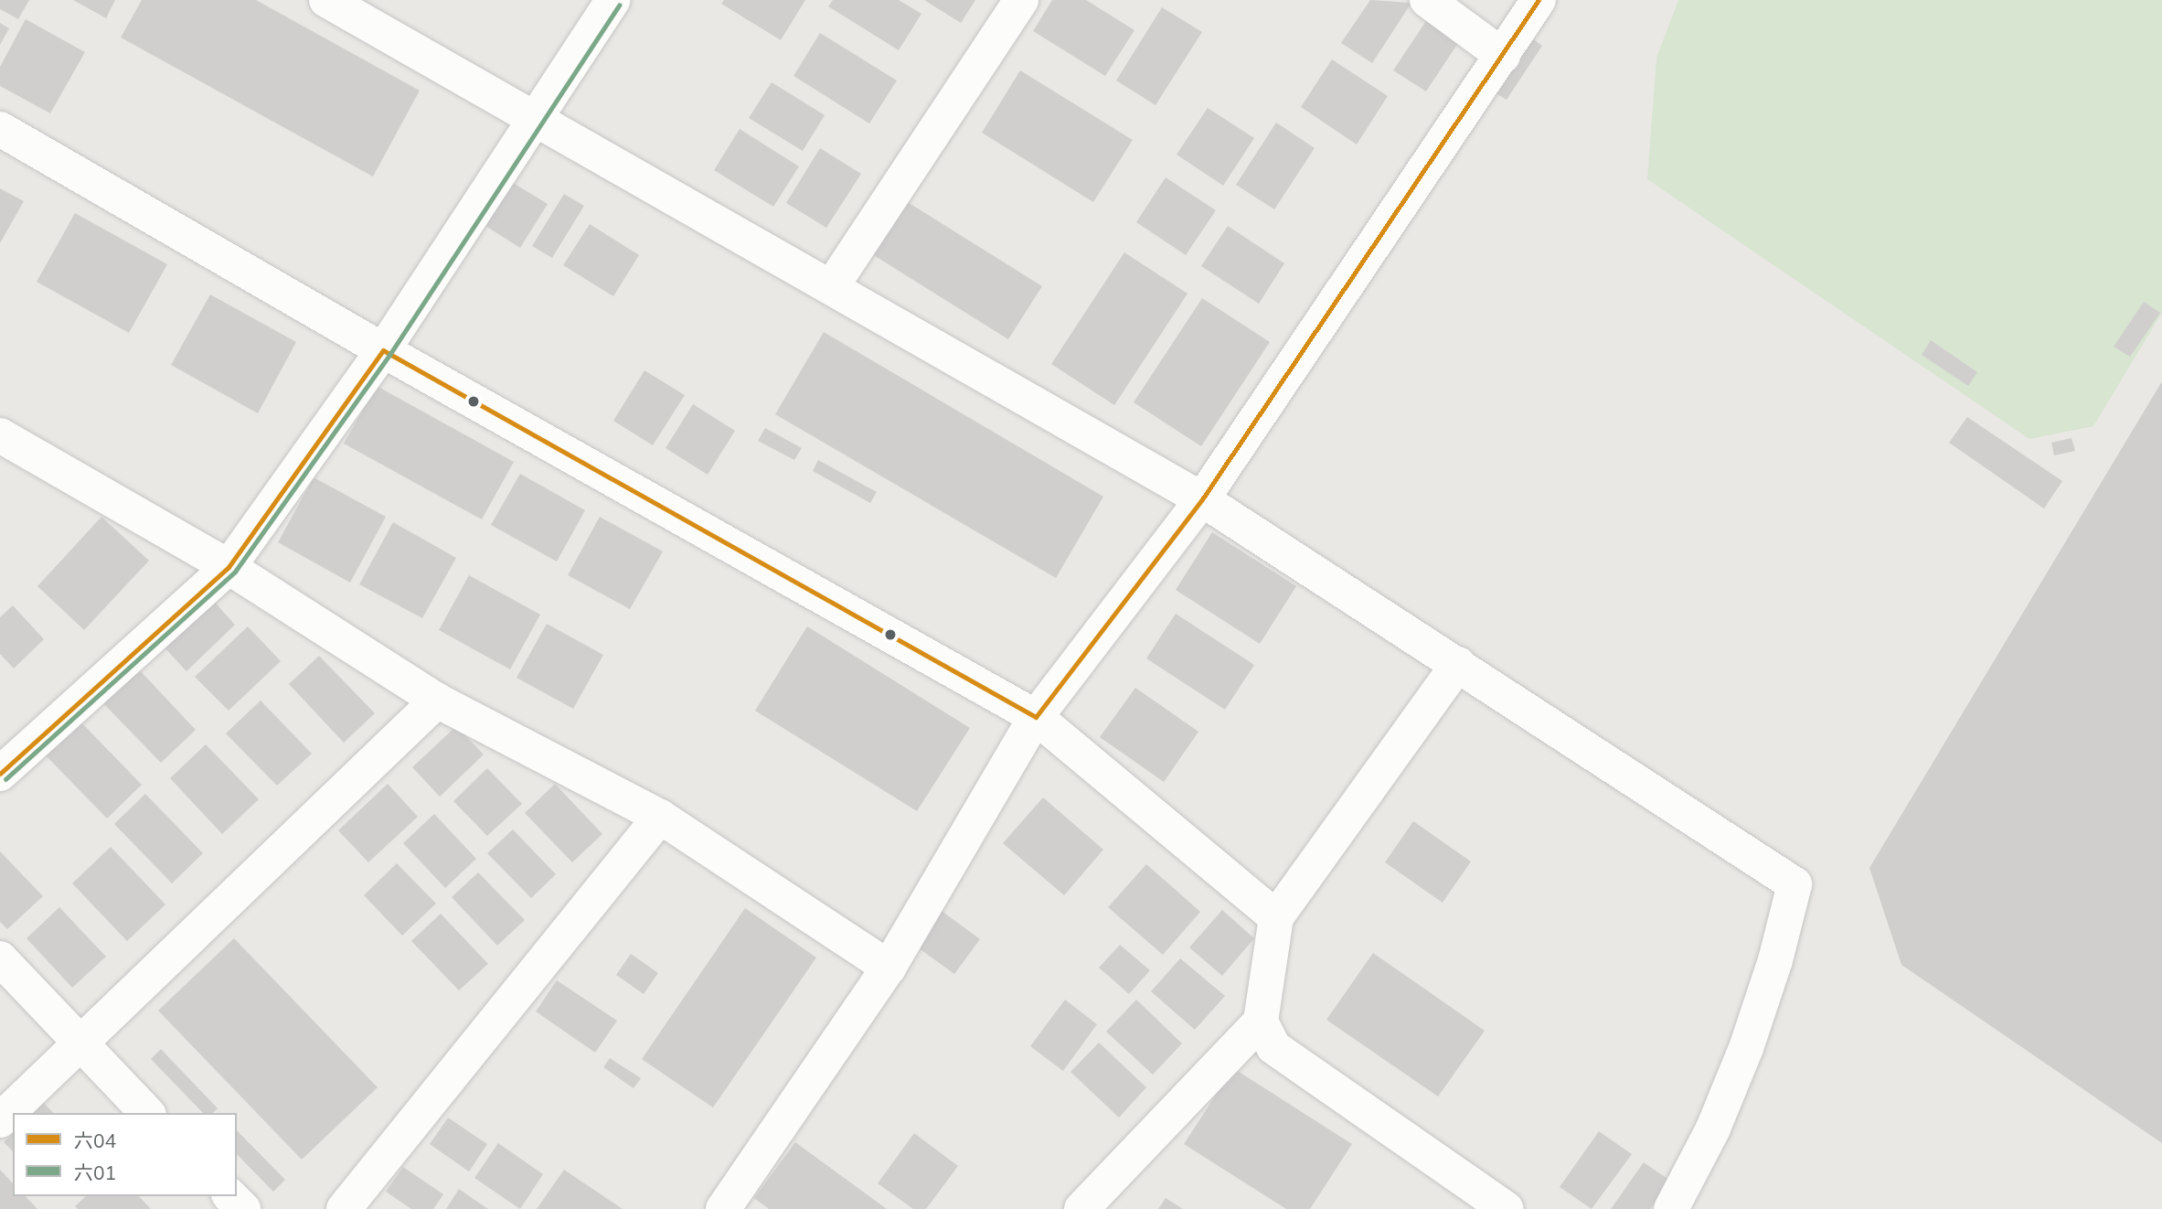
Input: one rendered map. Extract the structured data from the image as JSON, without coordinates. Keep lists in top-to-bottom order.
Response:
{
  "lines": ["transit line 六04", "transit line 六01"],
  "legend": ["六04", "六01"]
}
